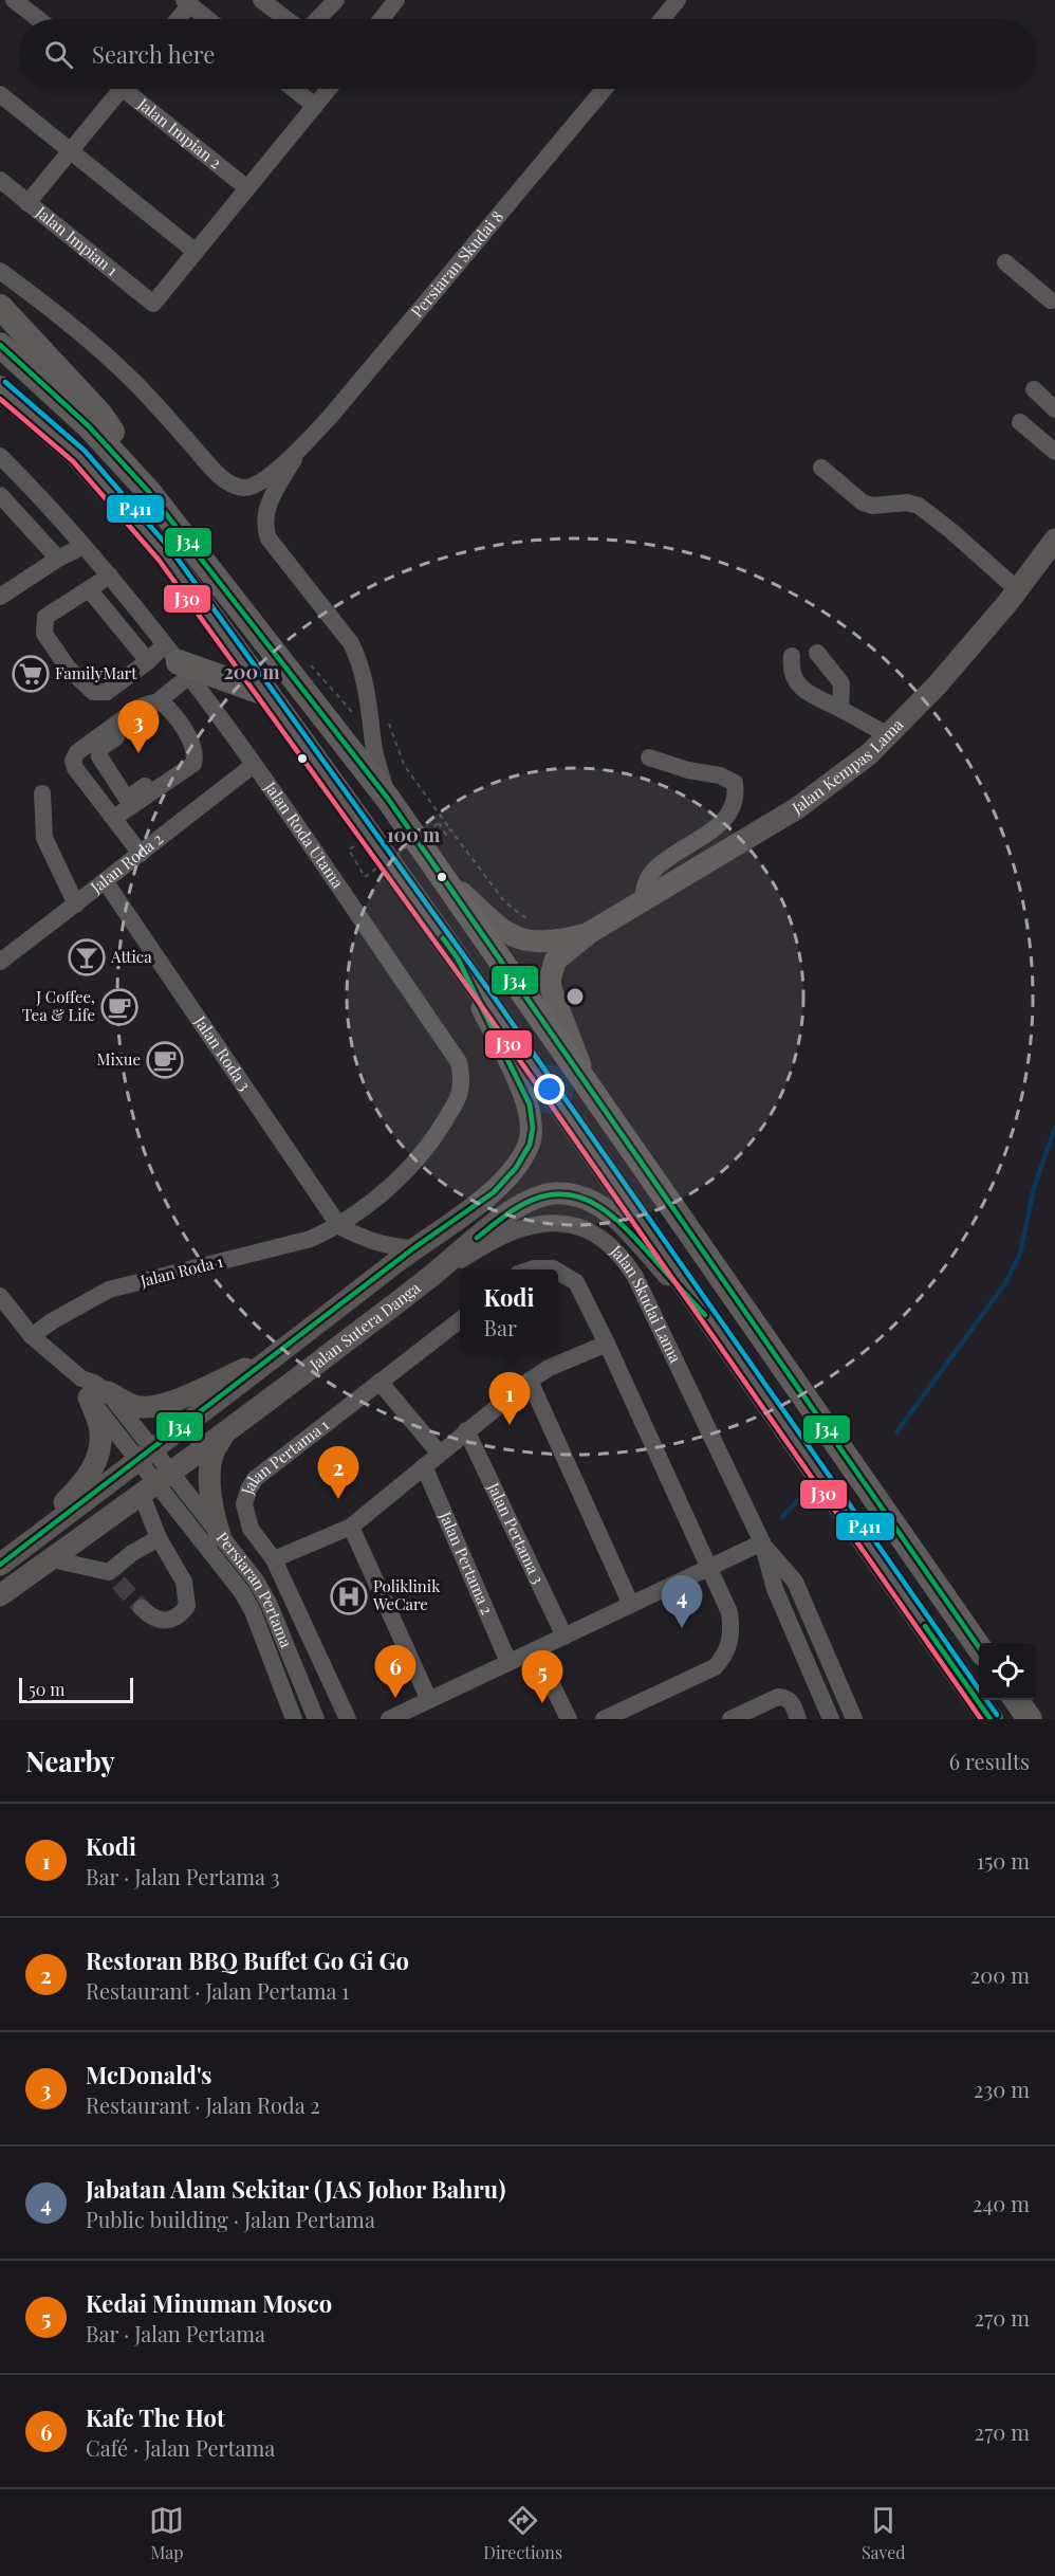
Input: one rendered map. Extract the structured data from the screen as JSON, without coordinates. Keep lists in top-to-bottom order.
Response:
{
  "streets": {
    "main road": ["Jalan Kempas Lama", "Jalan Sutera Danga"],
    "street": [
      "Jalan Impian 2",
      "Jalan Impian 1",
      "Persiaran Skudai 8",
      "Jalan Roda Utama",
      "Jalan Roda 2",
      "Jalan Roda 3",
      "Jalan Roda 1",
      "Jalan Skudai Lama",
      "Jalan Pertama 1",
      "Jalan Pertama 3",
      "Jalan Pertama 2",
      "Persiaran Pertama"
    ]
  },
  "crossings": [
    ["Jalan Roda Utama", "Jalan Roda 2"],
    ["Jalan Roda Utama", "Jalan Roda 3"],
    ["Jalan Roda Utama", "Jalan Roda 1"],
    ["Jalan Roda 2", "Jalan Roda 3"],
    ["Jalan Roda 3", "Jalan Roda 1"],
    ["Jalan Skudai Lama", "Jalan Sutera Danga"],
    ["Jalan Sutera Danga", "Persiaran Pertama"]
  ],
  "places": {
    "supermarket": ["FamilyMart"],
    "bar": ["Attica"],
    "cafe": ["J Coffee, Tea & Life", "Mixue"],
    "hospital": ["Poliklinik WeCare"]
  },
  "lines": ["transit line J34", "transit line P411", "transit line J30"],
  "scale_bar": "50 m",
  "page": {
    "search": "Search here",
    "pins": [
      "3",
      "1",
      "2",
      "4",
      "6",
      "5"
    ],
    "popup": ["Kodi", "Bar"],
    "scale": "50 m",
    "heading": ["Nearby", "6 results"],
    "list": [
      {
        "mark": "1",
        "name": "Kodi",
        "note": "Bar · Jalan Pertama 3",
        "value": "150 m"
      },
      {
        "mark": "2",
        "name": "Restoran BBQ Buffet Go Gi Go",
        "note": "Restaurant · Jalan Pertama 1",
        "value": "200 m"
      },
      {
        "mark": "3",
        "name": "McDonald's",
        "note": "Restaurant · Jalan Roda 2",
        "value": "230 m"
      },
      {
        "mark": "4",
        "name": "Jabatan Alam Sekitar (JAS Johor Bahru)",
        "note": "Public building · Jalan Pertama",
        "value": "240 m"
      },
      {
        "mark": "5",
        "name": "Kedai Minuman Mosco",
        "note": "Bar · Jalan Pertama",
        "value": "270 m"
      },
      {
        "mark": "6",
        "name": "Kafe The Hot",
        "note": "Café · Jalan Pertama",
        "value": "270 m"
      }
    ],
    "nav": ["Map", "Directions", "Saved"]
  },
  "rings": ["200 m", "100 m"]
}
